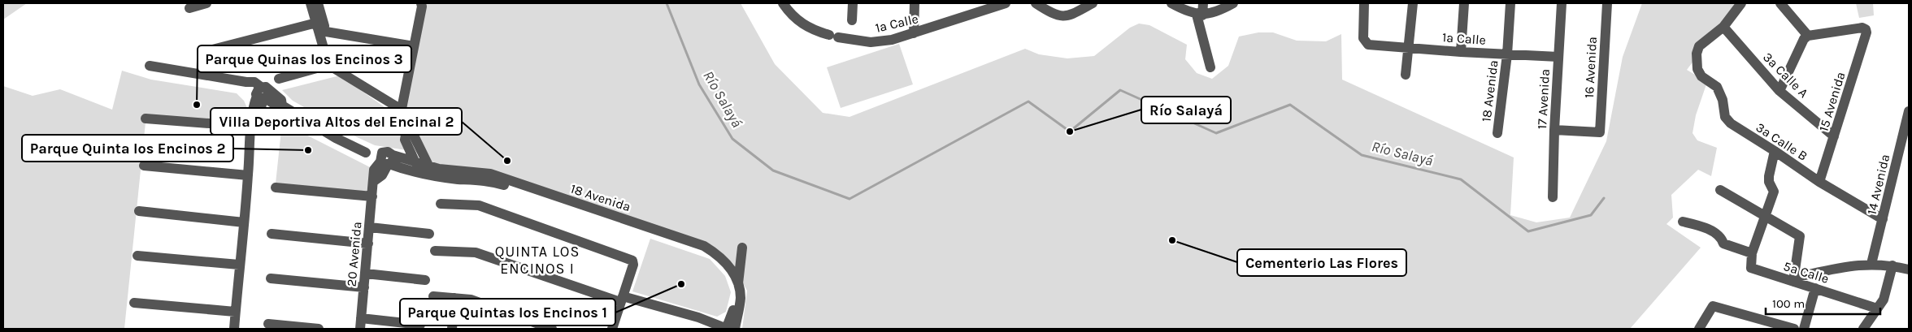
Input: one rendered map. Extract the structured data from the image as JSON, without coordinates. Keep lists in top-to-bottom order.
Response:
{
  "streets": {
    "street": [
      "1a Calle",
      "16 Avenida",
      "3a Calle A",
      "18 Avenida",
      "17 Avenida",
      "15 Avenida",
      "3a Calle B",
      "14 Avenida",
      "20 Avenida",
      "5a Calle"
    ]
  },
  "crossings": [
    ["1a Calle", "18 Avenida"],
    ["1a Calle", "17 Avenida"],
    ["16 Avenida", "17 Avenida"],
    ["3a Calle A", "15 Avenida"],
    ["3a Calle A", "3a Calle B"],
    ["18 Avenida", "20 Avenida"],
    ["15 Avenida", "3a Calle B"],
    ["3a Calle B", "14 Avenida"]
  ],
  "districts": ["QUINTA LOS ENCINOS I"],
  "water": ["Río Salayá"],
  "places": [
    "Parque Quinas los Encinos 3",
    "Río Salayá",
    "Parque Quinta los Encinos 2",
    "Villa Deportiva Altos del Encinal 2",
    "Cementerio Las Flores",
    "Parque Quintas los Encinos 1"
  ],
  "scale_bar": "100 m"
}
